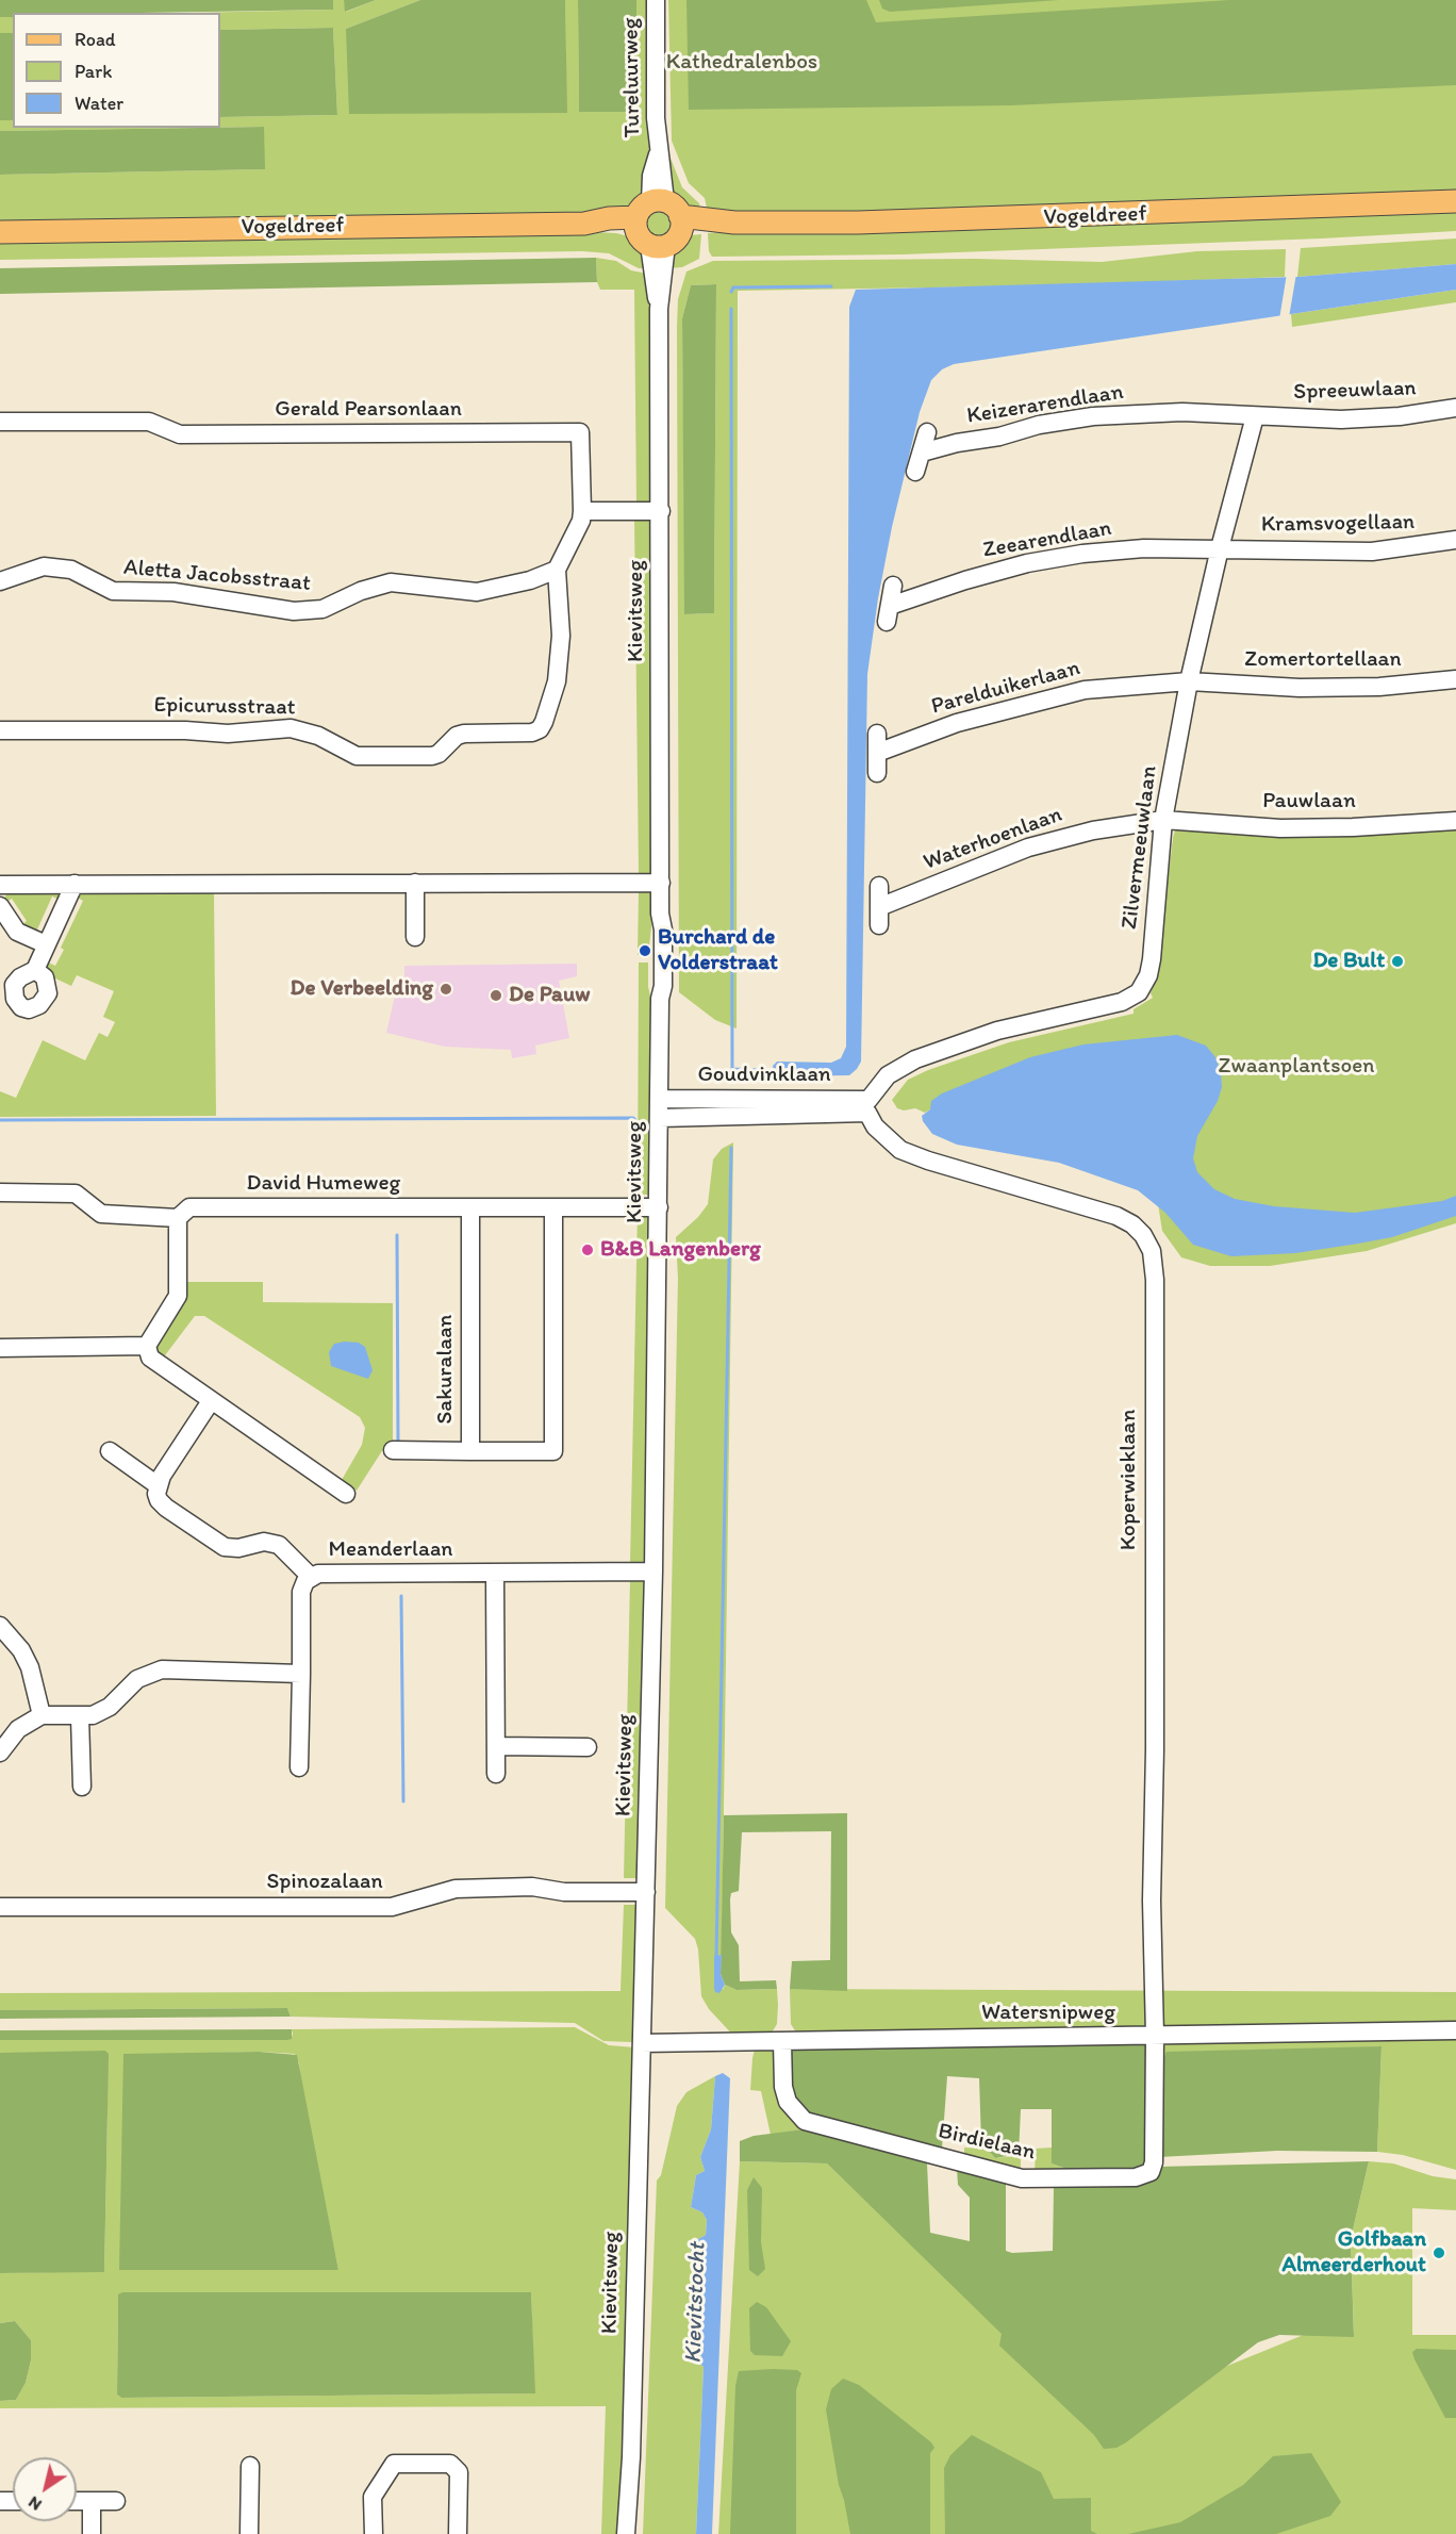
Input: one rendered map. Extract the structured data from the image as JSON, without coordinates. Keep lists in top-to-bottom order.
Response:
{
  "streets": {
    "main road": ["Vogeldreef"],
    "street": [
      "Tureluurweg",
      "Spreeuwlaan",
      "Keizerarendlaan",
      "Gerald Pearsonlaan",
      "Kramsvogellaan",
      "Zeearendlaan",
      "Aletta Jacobsstraat",
      "Kievitsweg",
      "Zomertortellaan",
      "Parelduikerlaan",
      "Epicurusstraat",
      "Pauwlaan",
      "Waterhoenlaan",
      "Zilvermeeuwlaan",
      "Goudvinklaan",
      "David Humeweg",
      "Sakuralaan",
      "Koperwieklaan",
      "Meanderlaan",
      "Spinozalaan",
      "Watersnipweg",
      "Birdielaan"
    ]
  },
  "crossings": [
    ["Tureluurweg", "Vogeldreef"],
    ["Tureluurweg", "Kievitsweg"],
    ["Vogeldreef", "Kievitsweg"],
    ["Spreeuwlaan", "Keizerarendlaan"],
    ["Spreeuwlaan", "Zilvermeeuwlaan"],
    ["Keizerarendlaan", "Zilvermeeuwlaan"],
    ["Kramsvogellaan", "Zeearendlaan"],
    ["Kramsvogellaan", "Zilvermeeuwlaan"],
    ["Zeearendlaan", "Zilvermeeuwlaan"],
    ["Aletta Jacobsstraat", "Epicurusstraat"],
    ["Kievitsweg", "Goudvinklaan"],
    ["Kievitsweg", "David Humeweg"],
    ["Kievitsweg", "Meanderlaan"],
    ["Kievitsweg", "Spinozalaan"],
    ["Kievitsweg", "Watersnipweg"],
    ["Zomertortellaan", "Parelduikerlaan"],
    ["Zomertortellaan", "Zilvermeeuwlaan"],
    ["Parelduikerlaan", "Zilvermeeuwlaan"],
    ["Pauwlaan", "Waterhoenlaan"],
    ["Pauwlaan", "Zilvermeeuwlaan"],
    ["Waterhoenlaan", "Zilvermeeuwlaan"],
    ["Zilvermeeuwlaan", "Goudvinklaan"],
    ["Zilvermeeuwlaan", "Koperwieklaan"],
    ["Goudvinklaan", "Koperwieklaan"],
    ["David Humeweg", "Sakuralaan"],
    ["Koperwieklaan", "Watersnipweg"],
    ["Koperwieklaan", "Birdielaan"],
    ["Watersnipweg", "Birdielaan"]
  ],
  "water": ["Kievitstocht"],
  "parks": ["Kathedralenbos", "Zwaanplantsoen"],
  "places": [
    "Burchard de Volderstraat",
    "De Bult",
    "De Verbeelding",
    "De Pauw",
    "B&B Langenberg",
    "Golfbaan Almeerderhout"
  ],
  "legend": ["Road", "Park", "Water"],
  "north": "bottom left"
}
